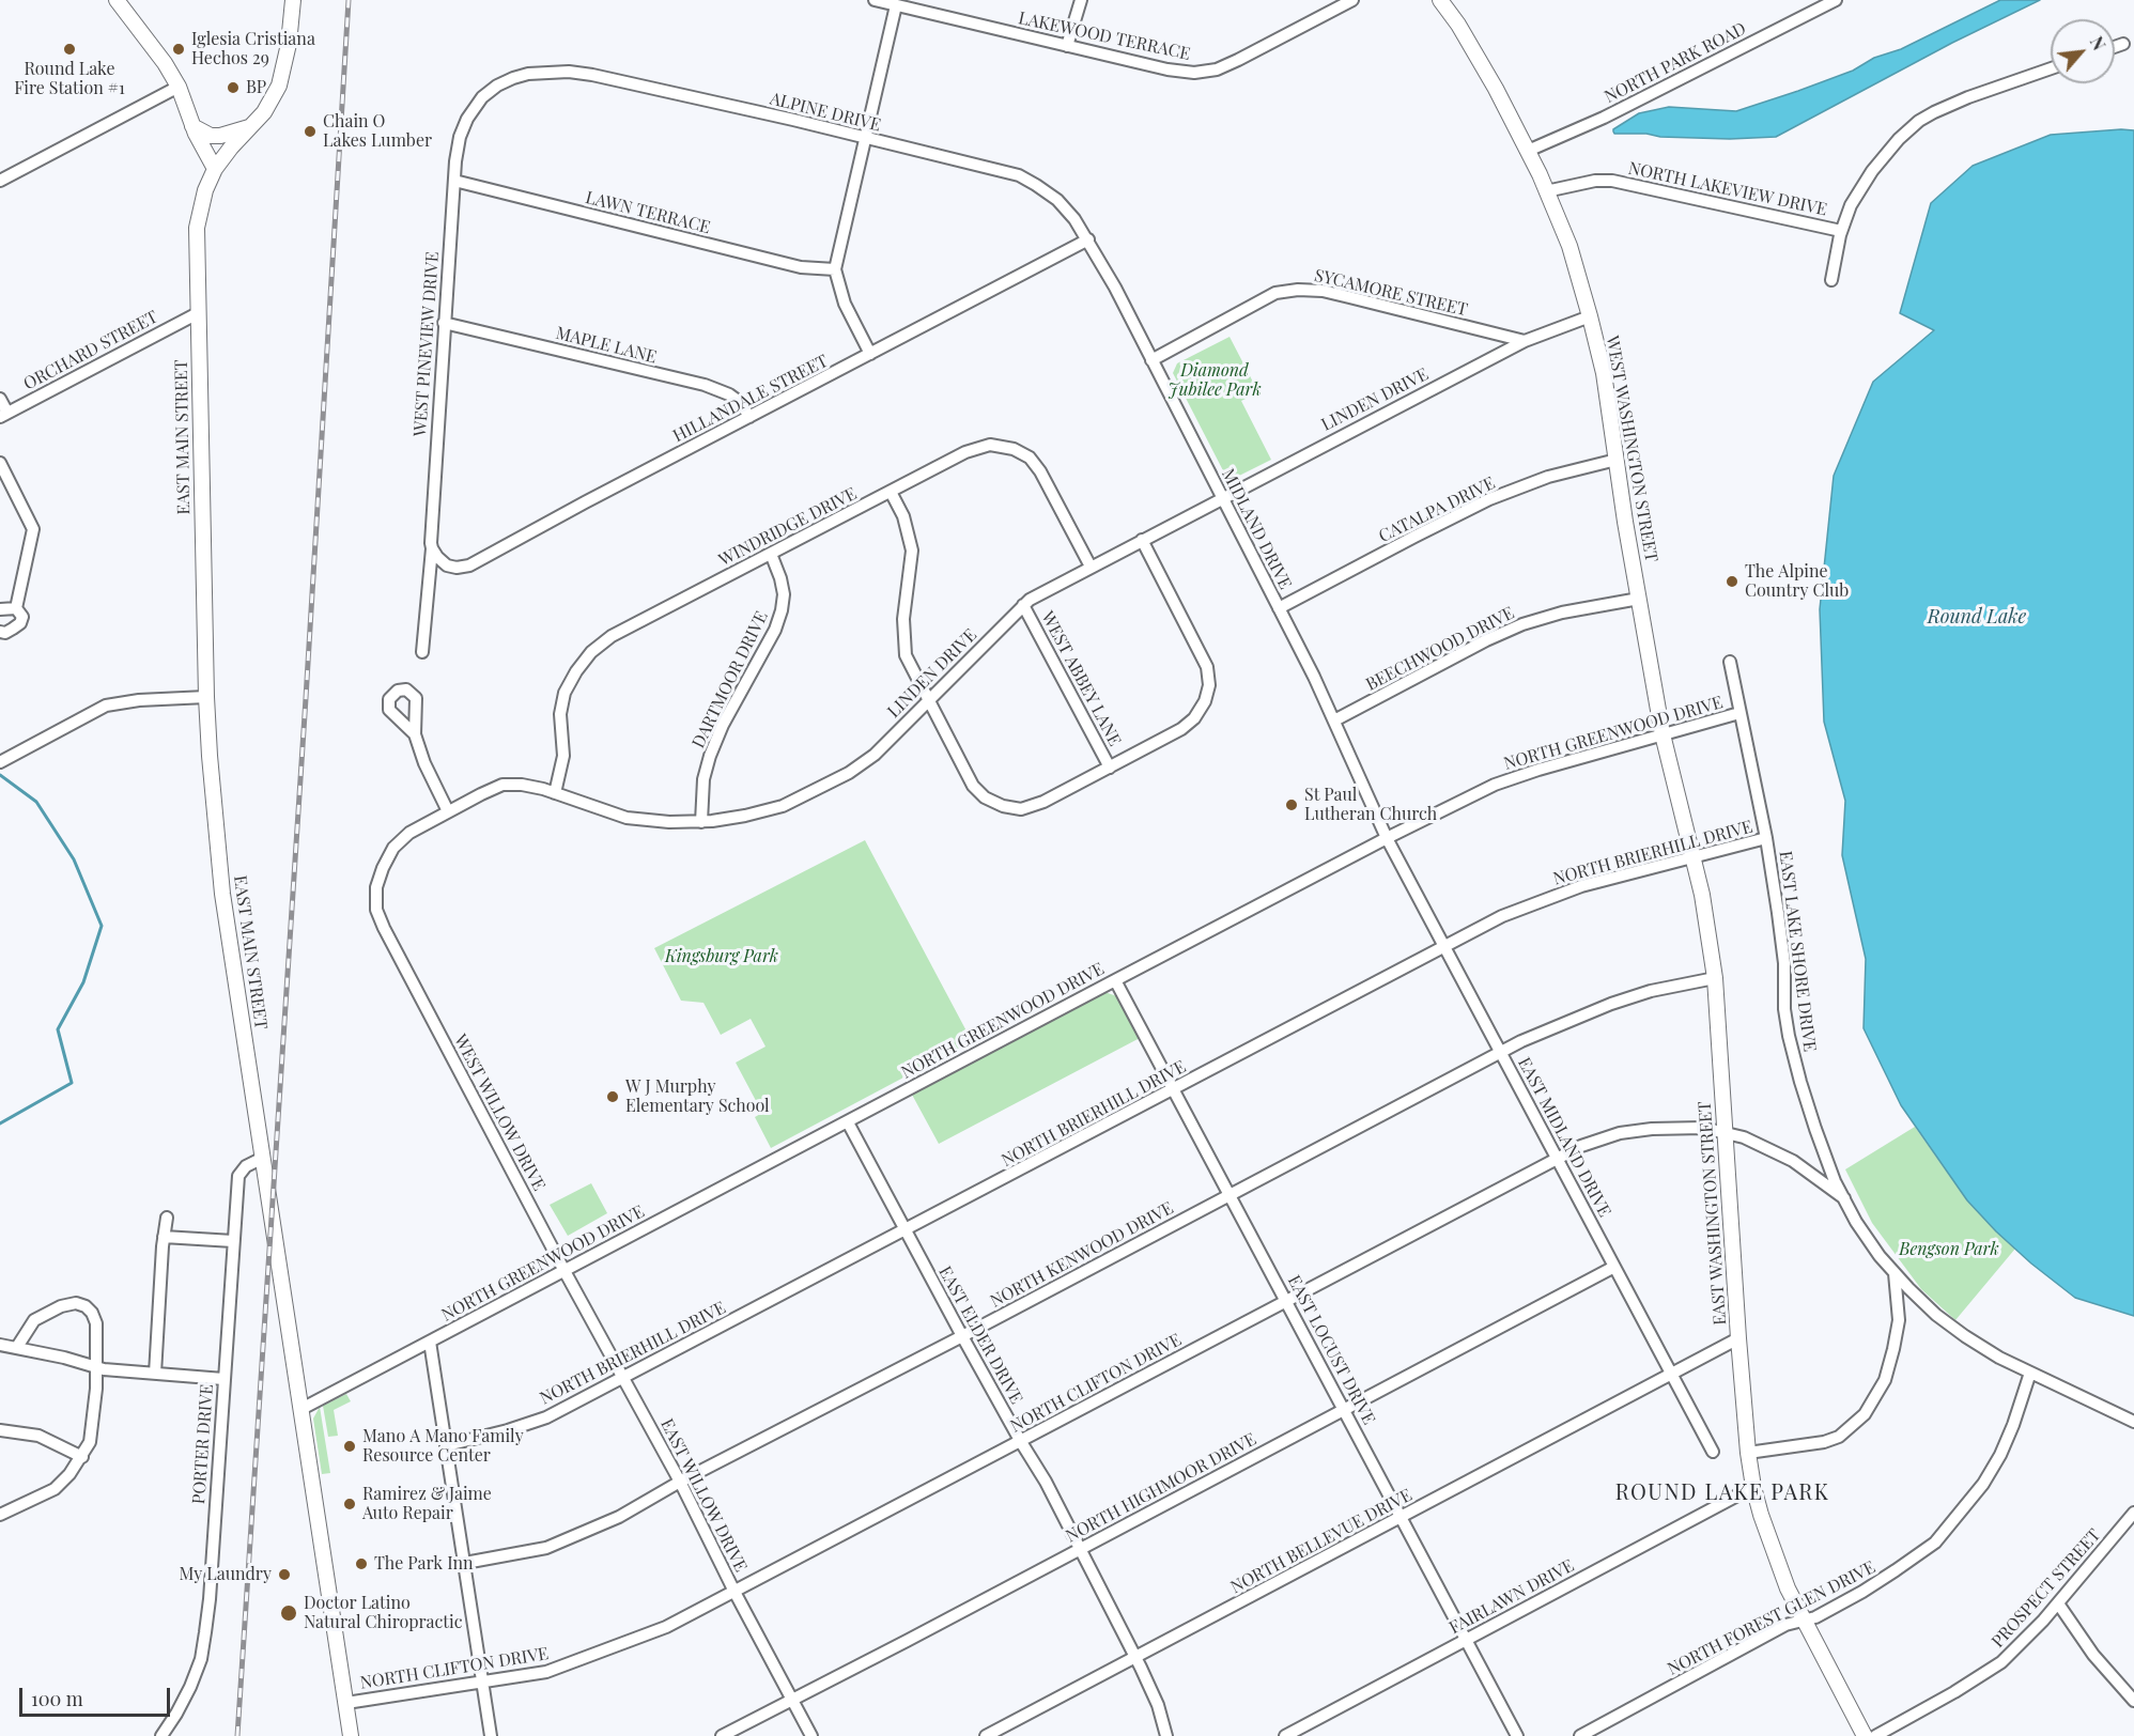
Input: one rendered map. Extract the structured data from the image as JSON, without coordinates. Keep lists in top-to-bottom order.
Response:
{
  "streets": {
    "main road": ["EAST MAIN STREET", "WEST WASHINGTON STREET", "EAST WASHINGTON STREET"],
    "street": [
      "LAKEWOOD TERRACE",
      "NORTH PARK ROAD",
      "ALPINE DRIVE",
      "NORTH LAKEVIEW DRIVE",
      "LAWN TERRACE",
      "SYCAMORE STREET",
      "WEST PINEVIEW DRIVE",
      "MAPLE LANE",
      "ORCHARD STREET",
      "HILLANDALE STREET",
      "LINDEN DRIVE",
      "CATALPA DRIVE",
      "WINDRIDGE DRIVE",
      "MIDLAND DRIVE",
      "BEECHWOOD DRIVE",
      "WEST ABBEY LANE",
      "DARTMOOR DRIVE",
      "NORTH GREENWOOD DRIVE",
      "NORTH BRIERHILL DRIVE",
      "EAST LAKE SHORE DRIVE",
      "WEST WILLOW DRIVE",
      "EAST MIDLAND DRIVE",
      "NORTH KENWOOD DRIVE",
      "EAST ELDER DRIVE",
      "EAST LOCUST DRIVE",
      "NORTH CLIFTON DRIVE",
      "PORTER DRIVE",
      "NORTH HIGHMOOR DRIVE",
      "EAST WILLOW DRIVE",
      "NORTH BELLEVUE DRIVE",
      "PROSPECT STREET",
      "FAIRLAWN DRIVE",
      "NORTH FOREST GLEN DRIVE"
    ]
  },
  "crossings": [
    ["NORTH PARK ROAD", "WEST WASHINGTON STREET"],
    ["ALPINE DRIVE", "WEST PINEVIEW DRIVE"],
    ["ALPINE DRIVE", "HILLANDALE STREET"],
    ["ALPINE DRIVE", "MIDLAND DRIVE"],
    ["NORTH LAKEVIEW DRIVE", "WEST WASHINGTON STREET"],
    ["LAWN TERRACE", "WEST PINEVIEW DRIVE"],
    ["SYCAMORE STREET", "LINDEN DRIVE"],
    ["SYCAMORE STREET", "MIDLAND DRIVE"],
    ["WEST PINEVIEW DRIVE", "MAPLE LANE"],
    ["WEST PINEVIEW DRIVE", "HILLANDALE STREET"],
    ["MAPLE LANE", "HILLANDALE STREET"],
    ["ORCHARD STREET", "EAST MAIN STREET"],
    ["HILLANDALE STREET", "MIDLAND DRIVE"],
    ["LINDEN DRIVE", "WEST WASHINGTON STREET"],
    ["LINDEN DRIVE", "WINDRIDGE DRIVE"],
    ["LINDEN DRIVE", "MIDLAND DRIVE"],
    ["LINDEN DRIVE", "WEST ABBEY LANE"],
    ["LINDEN DRIVE", "DARTMOOR DRIVE"],
    ["LINDEN DRIVE", "WEST WILLOW DRIVE"],
    ["EAST MAIN STREET", "NORTH GREENWOOD DRIVE"],
    ["EAST MAIN STREET", "NORTH CLIFTON DRIVE"],
    ["EAST MAIN STREET", "PORTER DRIVE"],
    ["WEST WASHINGTON STREET", "CATALPA DRIVE"],
    ["WEST WASHINGTON STREET", "BEECHWOOD DRIVE"],
    ["WEST WASHINGTON STREET", "EAST WASHINGTON STREET"],
    ["CATALPA DRIVE", "MIDLAND DRIVE"],
    ["WINDRIDGE DRIVE", "DARTMOOR DRIVE"],
    ["MIDLAND DRIVE", "BEECHWOOD DRIVE"],
    ["MIDLAND DRIVE", "NORTH GREENWOOD DRIVE"],
    ["MIDLAND DRIVE", "EAST MIDLAND DRIVE"],
    ["NORTH GREENWOOD DRIVE", "EAST LAKE SHORE DRIVE"],
    ["NORTH GREENWOOD DRIVE", "WEST WILLOW DRIVE"],
    ["NORTH GREENWOOD DRIVE", "EAST MIDLAND DRIVE"],
    ["NORTH GREENWOOD DRIVE", "EAST WASHINGTON STREET"],
    ["NORTH GREENWOOD DRIVE", "EAST ELDER DRIVE"],
    ["NORTH GREENWOOD DRIVE", "EAST LOCUST DRIVE"],
    ["NORTH GREENWOOD DRIVE", "EAST WILLOW DRIVE"],
    ["NORTH BRIERHILL DRIVE", "EAST LAKE SHORE DRIVE"],
    ["NORTH BRIERHILL DRIVE", "EAST MIDLAND DRIVE"],
    ["NORTH BRIERHILL DRIVE", "EAST WASHINGTON STREET"],
    ["NORTH BRIERHILL DRIVE", "EAST ELDER DRIVE"],
    ["NORTH BRIERHILL DRIVE", "EAST LOCUST DRIVE"],
    ["NORTH BRIERHILL DRIVE", "EAST WILLOW DRIVE"],
    ["EAST LAKE SHORE DRIVE", "NORTH CLIFTON DRIVE"],
    ["EAST LAKE SHORE DRIVE", "NORTH FOREST GLEN DRIVE"],
    ["WEST WILLOW DRIVE", "EAST WILLOW DRIVE"],
    ["EAST MIDLAND DRIVE", "NORTH KENWOOD DRIVE"],
    ["EAST MIDLAND DRIVE", "NORTH CLIFTON DRIVE"],
    ["EAST MIDLAND DRIVE", "NORTH HIGHMOOR DRIVE"],
    ["EAST MIDLAND DRIVE", "NORTH BELLEVUE DRIVE"],
    ["EAST WASHINGTON STREET", "NORTH KENWOOD DRIVE"],
    ["EAST WASHINGTON STREET", "NORTH CLIFTON DRIVE"],
    ["EAST WASHINGTON STREET", "NORTH BELLEVUE DRIVE"],
    ["EAST WASHINGTON STREET", "FAIRLAWN DRIVE"],
    ["EAST WASHINGTON STREET", "NORTH FOREST GLEN DRIVE"],
    ["NORTH KENWOOD DRIVE", "EAST ELDER DRIVE"],
    ["NORTH KENWOOD DRIVE", "EAST LOCUST DRIVE"],
    ["NORTH KENWOOD DRIVE", "EAST WILLOW DRIVE"],
    ["EAST ELDER DRIVE", "NORTH CLIFTON DRIVE"],
    ["EAST ELDER DRIVE", "NORTH HIGHMOOR DRIVE"],
    ["EAST ELDER DRIVE", "NORTH BELLEVUE DRIVE"],
    ["EAST LOCUST DRIVE", "NORTH CLIFTON DRIVE"],
    ["EAST LOCUST DRIVE", "NORTH HIGHMOOR DRIVE"],
    ["EAST LOCUST DRIVE", "NORTH BELLEVUE DRIVE"],
    ["EAST LOCUST DRIVE", "FAIRLAWN DRIVE"],
    ["NORTH CLIFTON DRIVE", "EAST WILLOW DRIVE"],
    ["NORTH HIGHMOOR DRIVE", "EAST WILLOW DRIVE"]
  ],
  "districts": ["ROUND LAKE PARK"],
  "water": ["Round Lake"],
  "parks": ["Diamond Jubilee Park", "Kingsburg Park", "Bengson Park"],
  "places": [
    "Round Lake Fire Station #1",
    "Iglesia Cristiana Hechos 29",
    "BP",
    "Chain O Lakes Lumber",
    "The Alpine Country Club",
    "St Paul Lutheran Church",
    "W J Murphy Elementary School",
    "Mano A Mano Family Resource Center",
    "Ramirez & Jaime Auto Repair",
    "The Park Inn",
    "My Laundry",
    "Doctor Latino Natural Chiropractic"
  ],
  "scale_bar": "100 m",
  "north": "top right"
}
